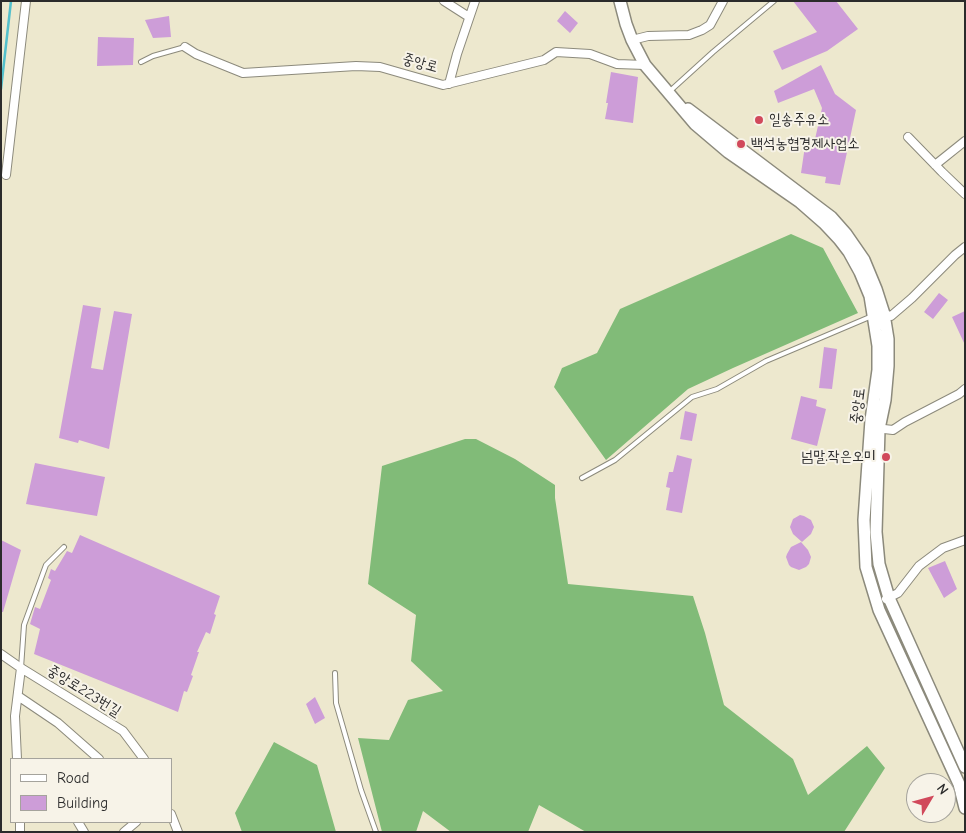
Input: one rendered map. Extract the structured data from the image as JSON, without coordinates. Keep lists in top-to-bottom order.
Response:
{
  "streets": {
    "main road": ["중앙로"],
    "street": ["중앙로223번길"]
  },
  "places": ["일송주유소", "백석농협경제사업소", "넘말.작은오미"],
  "legend": ["Road", "Building"],
  "north": "top right"
}
